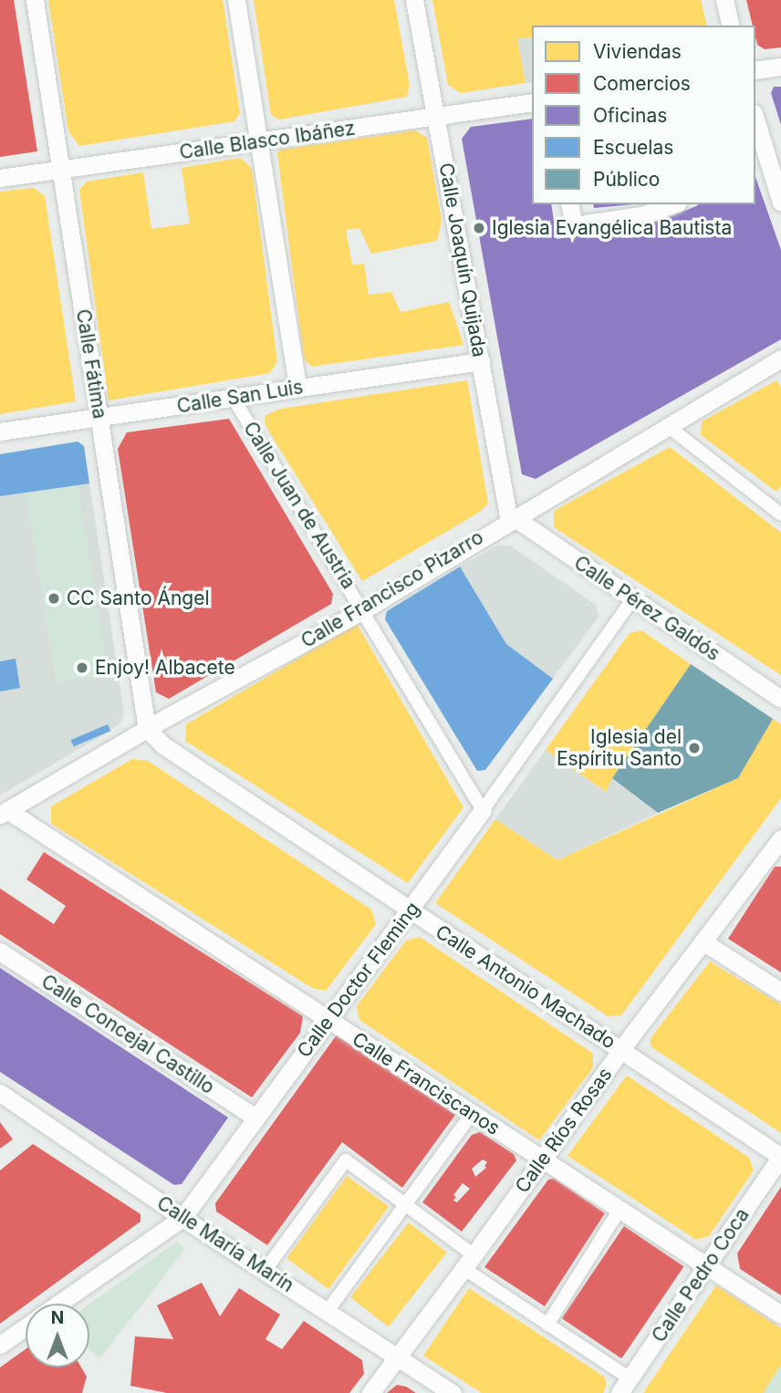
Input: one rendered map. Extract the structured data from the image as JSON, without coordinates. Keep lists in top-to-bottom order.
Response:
{
  "streets": {
    "street": [
      "Calle Blasco Ibáñez",
      "Calle Joaquín Quijada",
      "Calle Fátima",
      "Calle San Luis",
      "Calle Juan de Austria",
      "Calle Francisco Pizarro",
      "Calle Pérez Galdós",
      "Calle Doctor Fleming",
      "Calle Antonio Machado",
      "Calle Concejal Castillo",
      "Calle Franciscanos",
      "Calle Ríos Rosas",
      "Calle María Marín",
      "Calle Pedro Coca"
    ]
  },
  "crossings": [
    ["Calle Blasco Ibáñez", "Calle Joaquín Quijada"],
    ["Calle Blasco Ibáñez", "Calle Fátima"],
    ["Calle Joaquín Quijada", "Calle San Luis"],
    ["Calle Joaquín Quijada", "Calle Francisco Pizarro"],
    ["Calle Joaquín Quijada", "Calle Pérez Galdós"],
    ["Calle Fátima", "Calle San Luis"],
    ["Calle Fátima", "Calle Francisco Pizarro"],
    ["Calle Fátima", "Calle Antonio Machado"],
    ["Calle San Luis", "Calle Juan de Austria"],
    ["Calle Juan de Austria", "Calle Francisco Pizarro"],
    ["Calle Juan de Austria", "Calle Doctor Fleming"],
    ["Calle Francisco Pizarro", "Calle Pérez Galdós"],
    ["Calle Francisco Pizarro", "Calle Antonio Machado"],
    ["Calle Francisco Pizarro", "Calle Franciscanos"],
    ["Calle Pérez Galdós", "Calle Doctor Fleming"],
    ["Calle Doctor Fleming", "Calle Antonio Machado"],
    ["Calle Doctor Fleming", "Calle Concejal Castillo"],
    ["Calle Doctor Fleming", "Calle Franciscanos"],
    ["Calle Doctor Fleming", "Calle María Marín"],
    ["Calle Antonio Machado", "Calle Ríos Rosas"],
    ["Calle Antonio Machado", "Calle Pedro Coca"],
    ["Calle Franciscanos", "Calle Ríos Rosas"],
    ["Calle Franciscanos", "Calle Pedro Coca"],
    ["Calle Ríos Rosas", "Calle María Marín"]
  ],
  "places": [
    "Iglesia Evangélica Bautista",
    "CC Santo Ángel",
    "Enjoy! Albacete",
    "Iglesia del Espíritu Santo"
  ],
  "legend": [
    "Viviendas",
    "Comercios",
    "Oficinas",
    "Escuelas",
    "Público"
  ],
  "north": "top"
}
